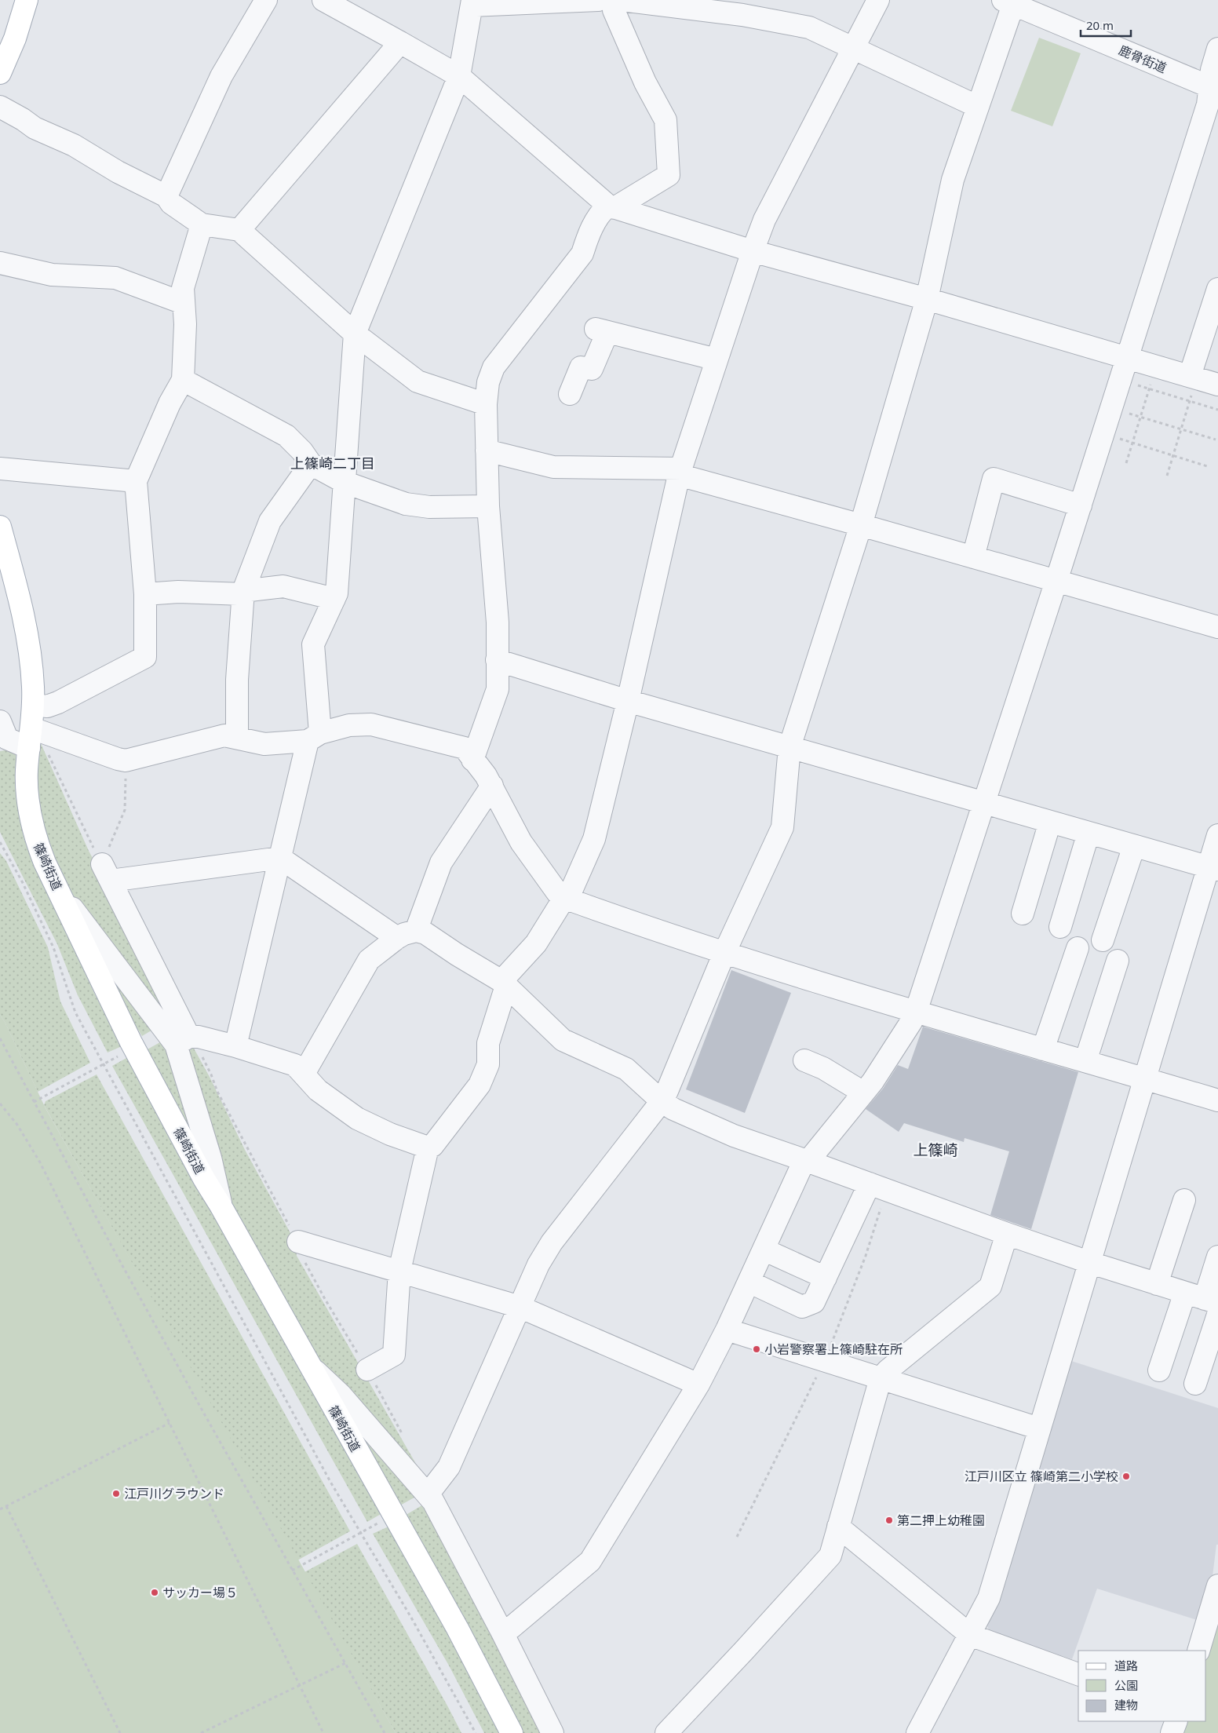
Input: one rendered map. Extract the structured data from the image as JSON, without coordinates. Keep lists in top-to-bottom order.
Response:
{
  "streets": {
    "main road": ["篠崎街道"],
    "street": ["鹿骨街道"]
  },
  "districts": ["上篠崎二丁目", "上篠崎"],
  "places": [
    "小岩警察署上篠崎駐在所",
    "江戸川区立 篠崎第二小学校",
    "江戸川グラウンド",
    "第二押上幼稚園",
    "サッカー場５"
  ],
  "legend": ["道路", "公園", "建物"],
  "scale_bar": "20 m"
}
